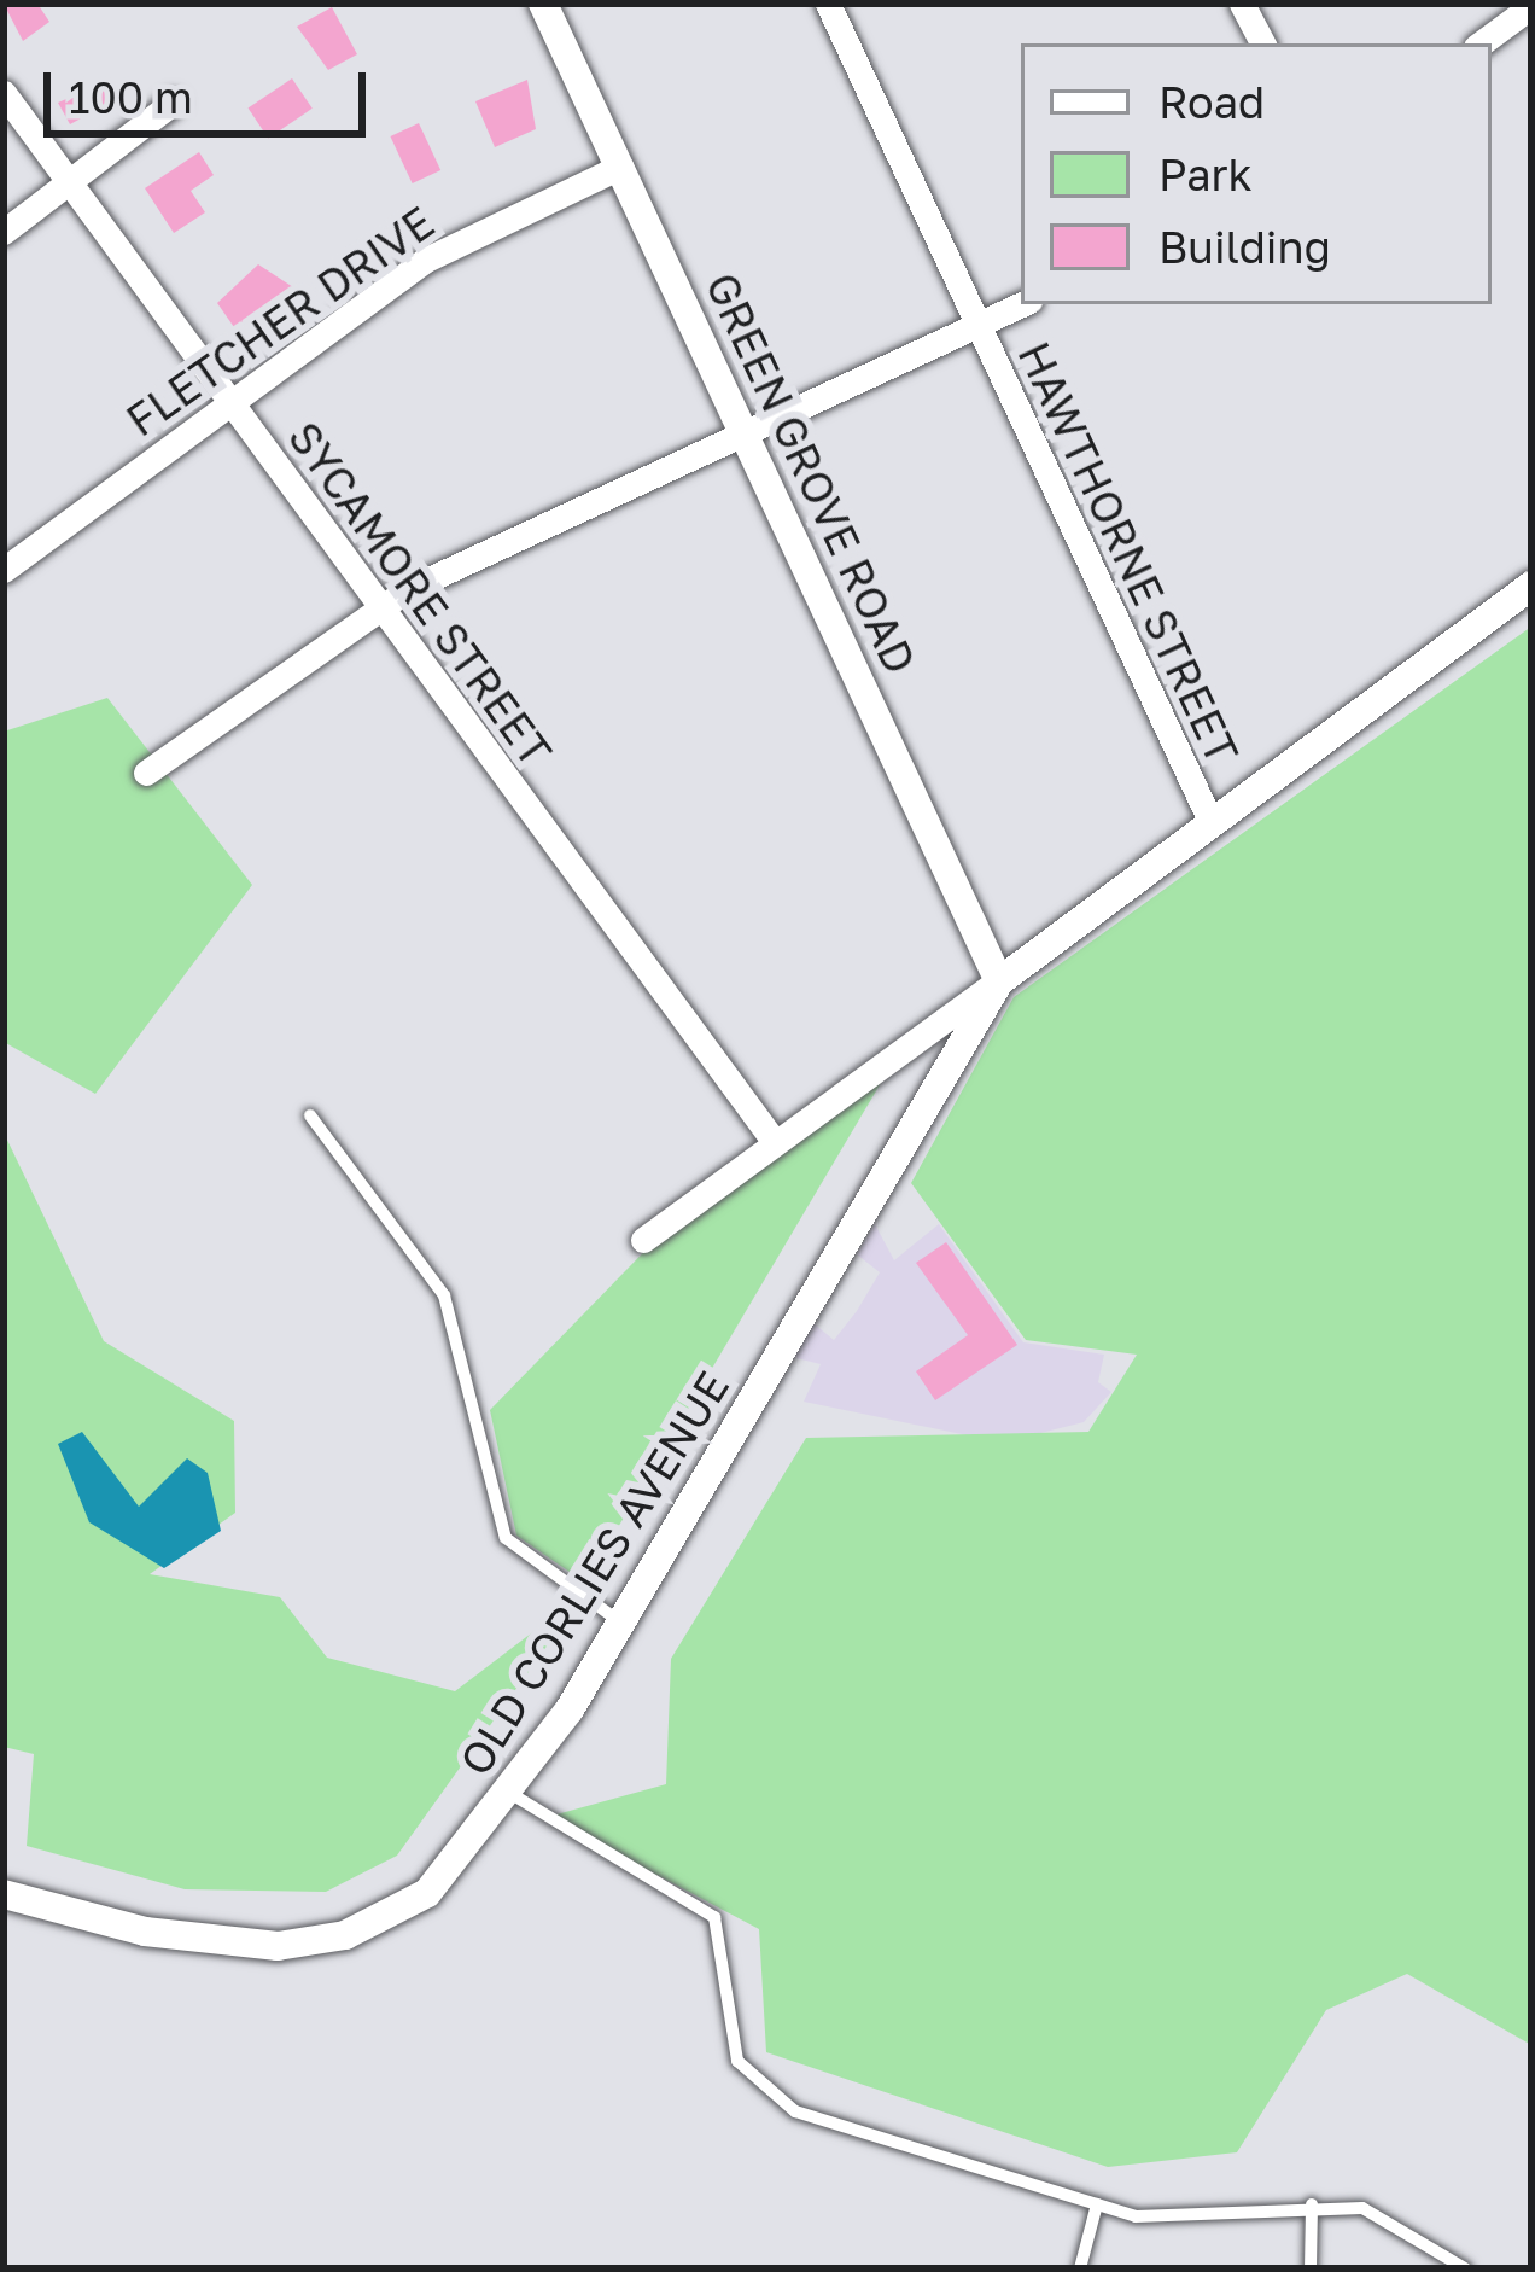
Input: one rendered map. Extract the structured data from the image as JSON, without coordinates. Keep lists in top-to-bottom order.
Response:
{
  "streets": {
    "street": [
      "FLETCHER DRIVE",
      "GREEN GROVE ROAD",
      "HAWTHORNE STREET",
      "SYCAMORE STREET",
      "OLD CORLIES AVENUE"
    ]
  },
  "crossings": [
    ["FLETCHER DRIVE", "GREEN GROVE ROAD"],
    ["FLETCHER DRIVE", "SYCAMORE STREET"],
    ["GREEN GROVE ROAD", "OLD CORLIES AVENUE"],
    ["HAWTHORNE STREET", "OLD CORLIES AVENUE"],
    ["SYCAMORE STREET", "OLD CORLIES AVENUE"]
  ],
  "legend": ["Road", "Park", "Building"],
  "scale_bar": "100 m"
}
